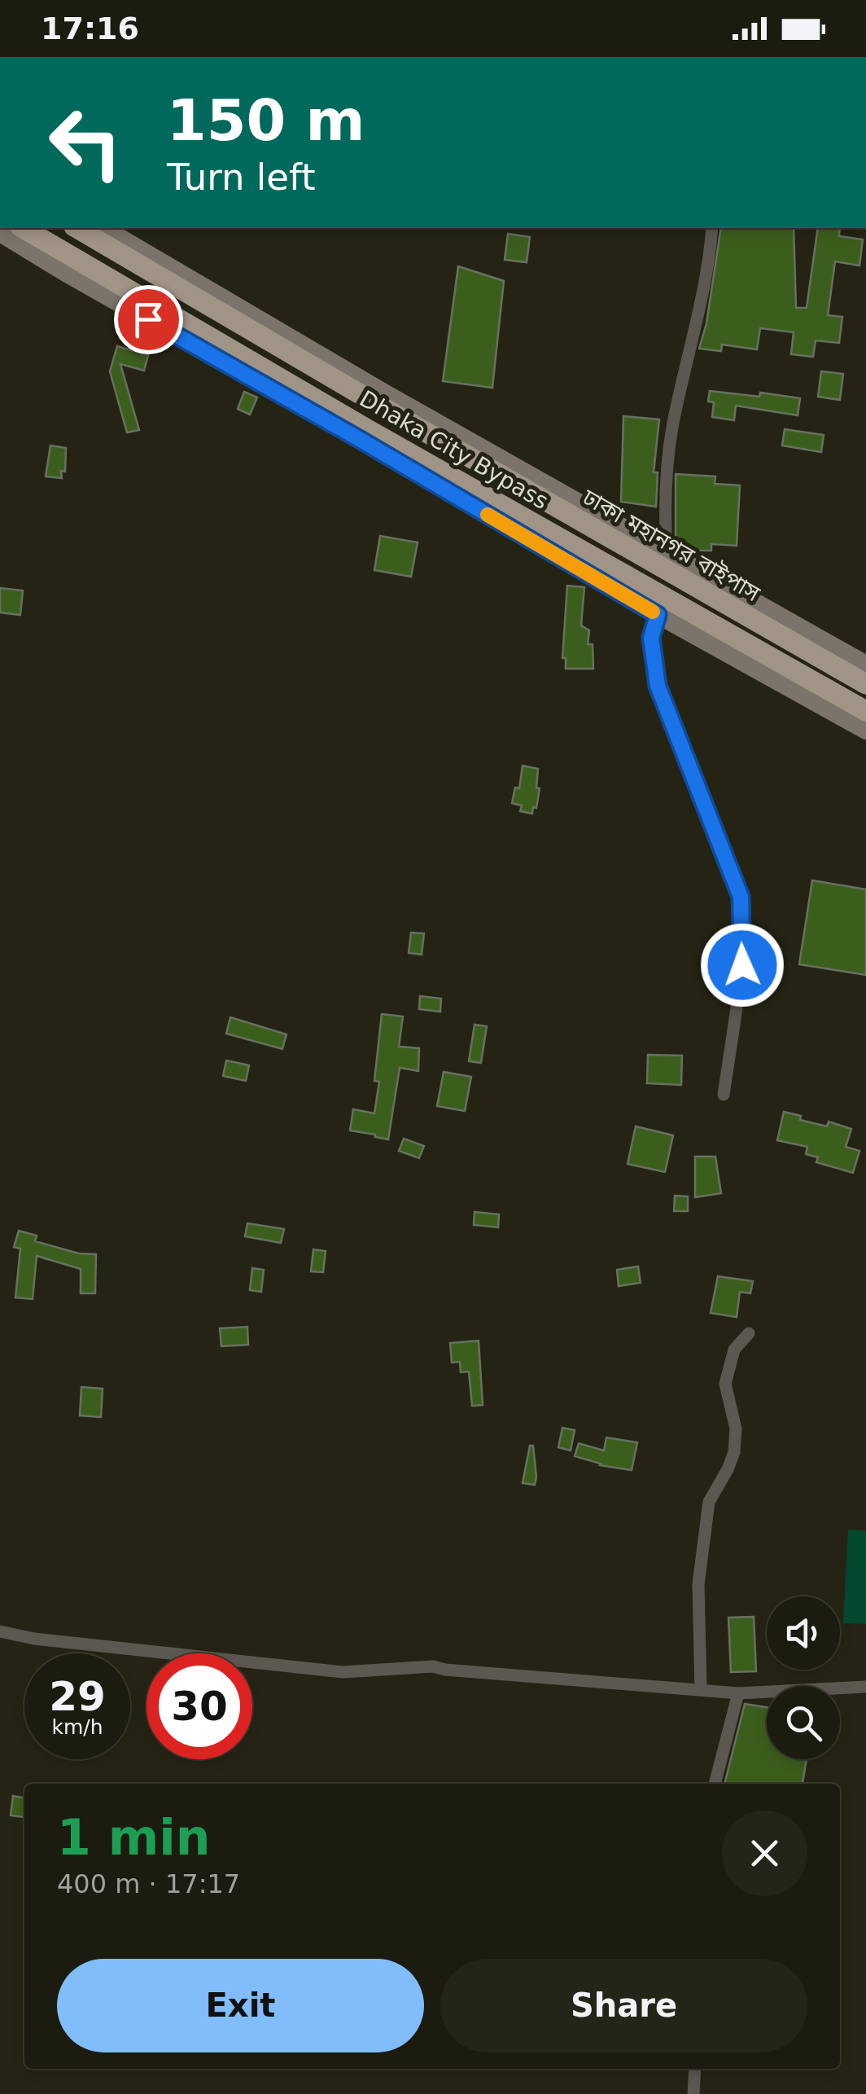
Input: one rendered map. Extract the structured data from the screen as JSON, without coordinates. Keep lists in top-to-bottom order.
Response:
{
  "streets": {
    "highway": ["Dhaka City Bypass", "ঢাকা মহানগর বাইপাস"]
  },
  "page": {
    "status": "17:16",
    "turn": ["150 m", "Turn left"],
    "speed": "29 km/h",
    "limit": "30",
    "heading": ["1 min", "400 m · 17:17"],
    "buttons": ["Exit", "Share"]
  }
}
